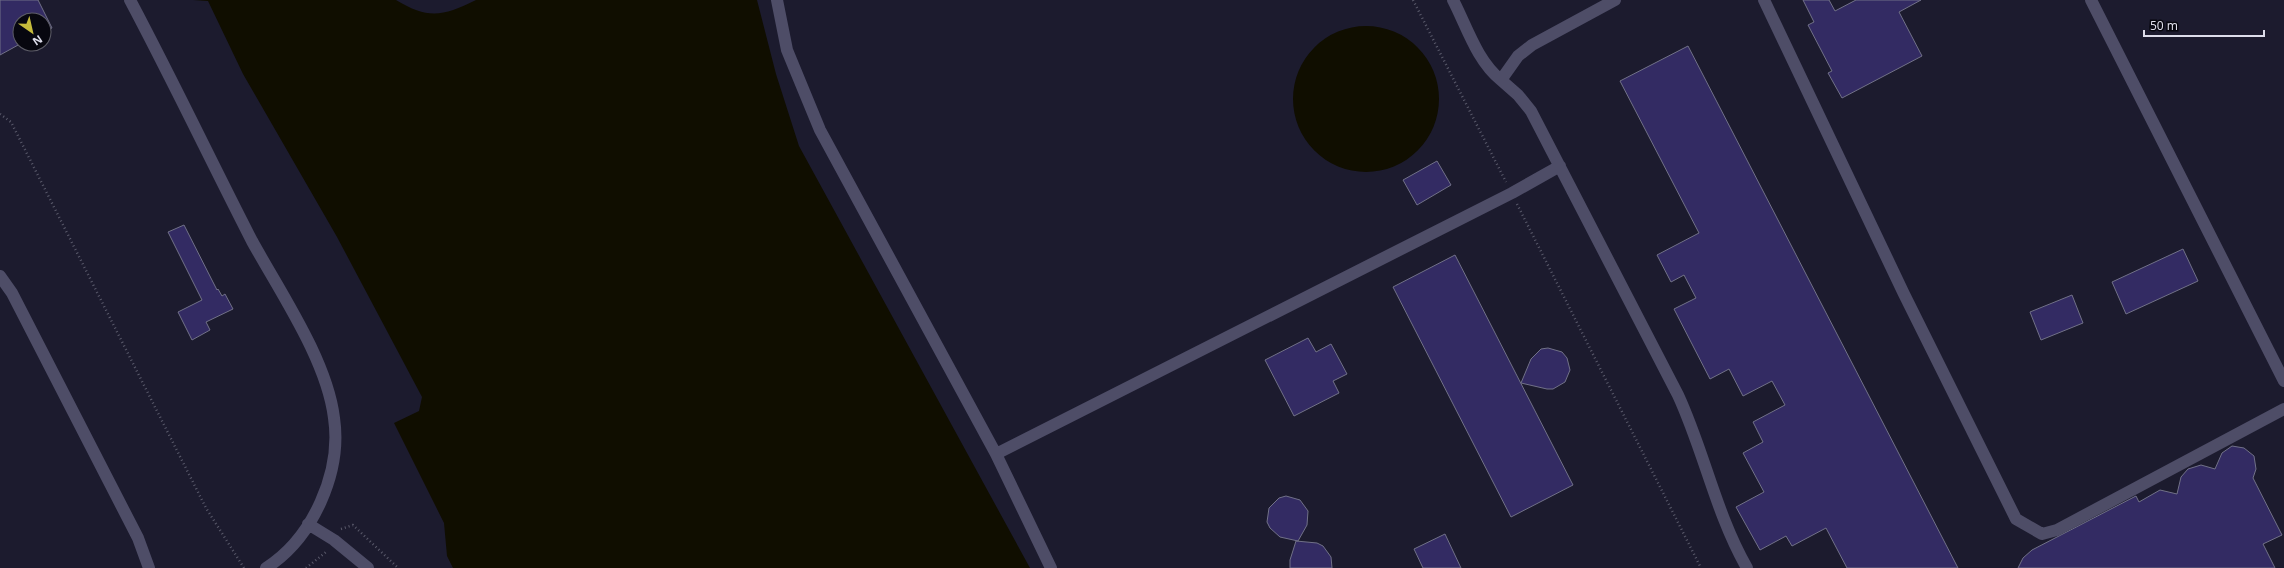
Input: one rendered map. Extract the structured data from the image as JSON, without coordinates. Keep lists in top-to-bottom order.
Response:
{
  "scale_bar": "50 m",
  "north": "bottom right"
}
